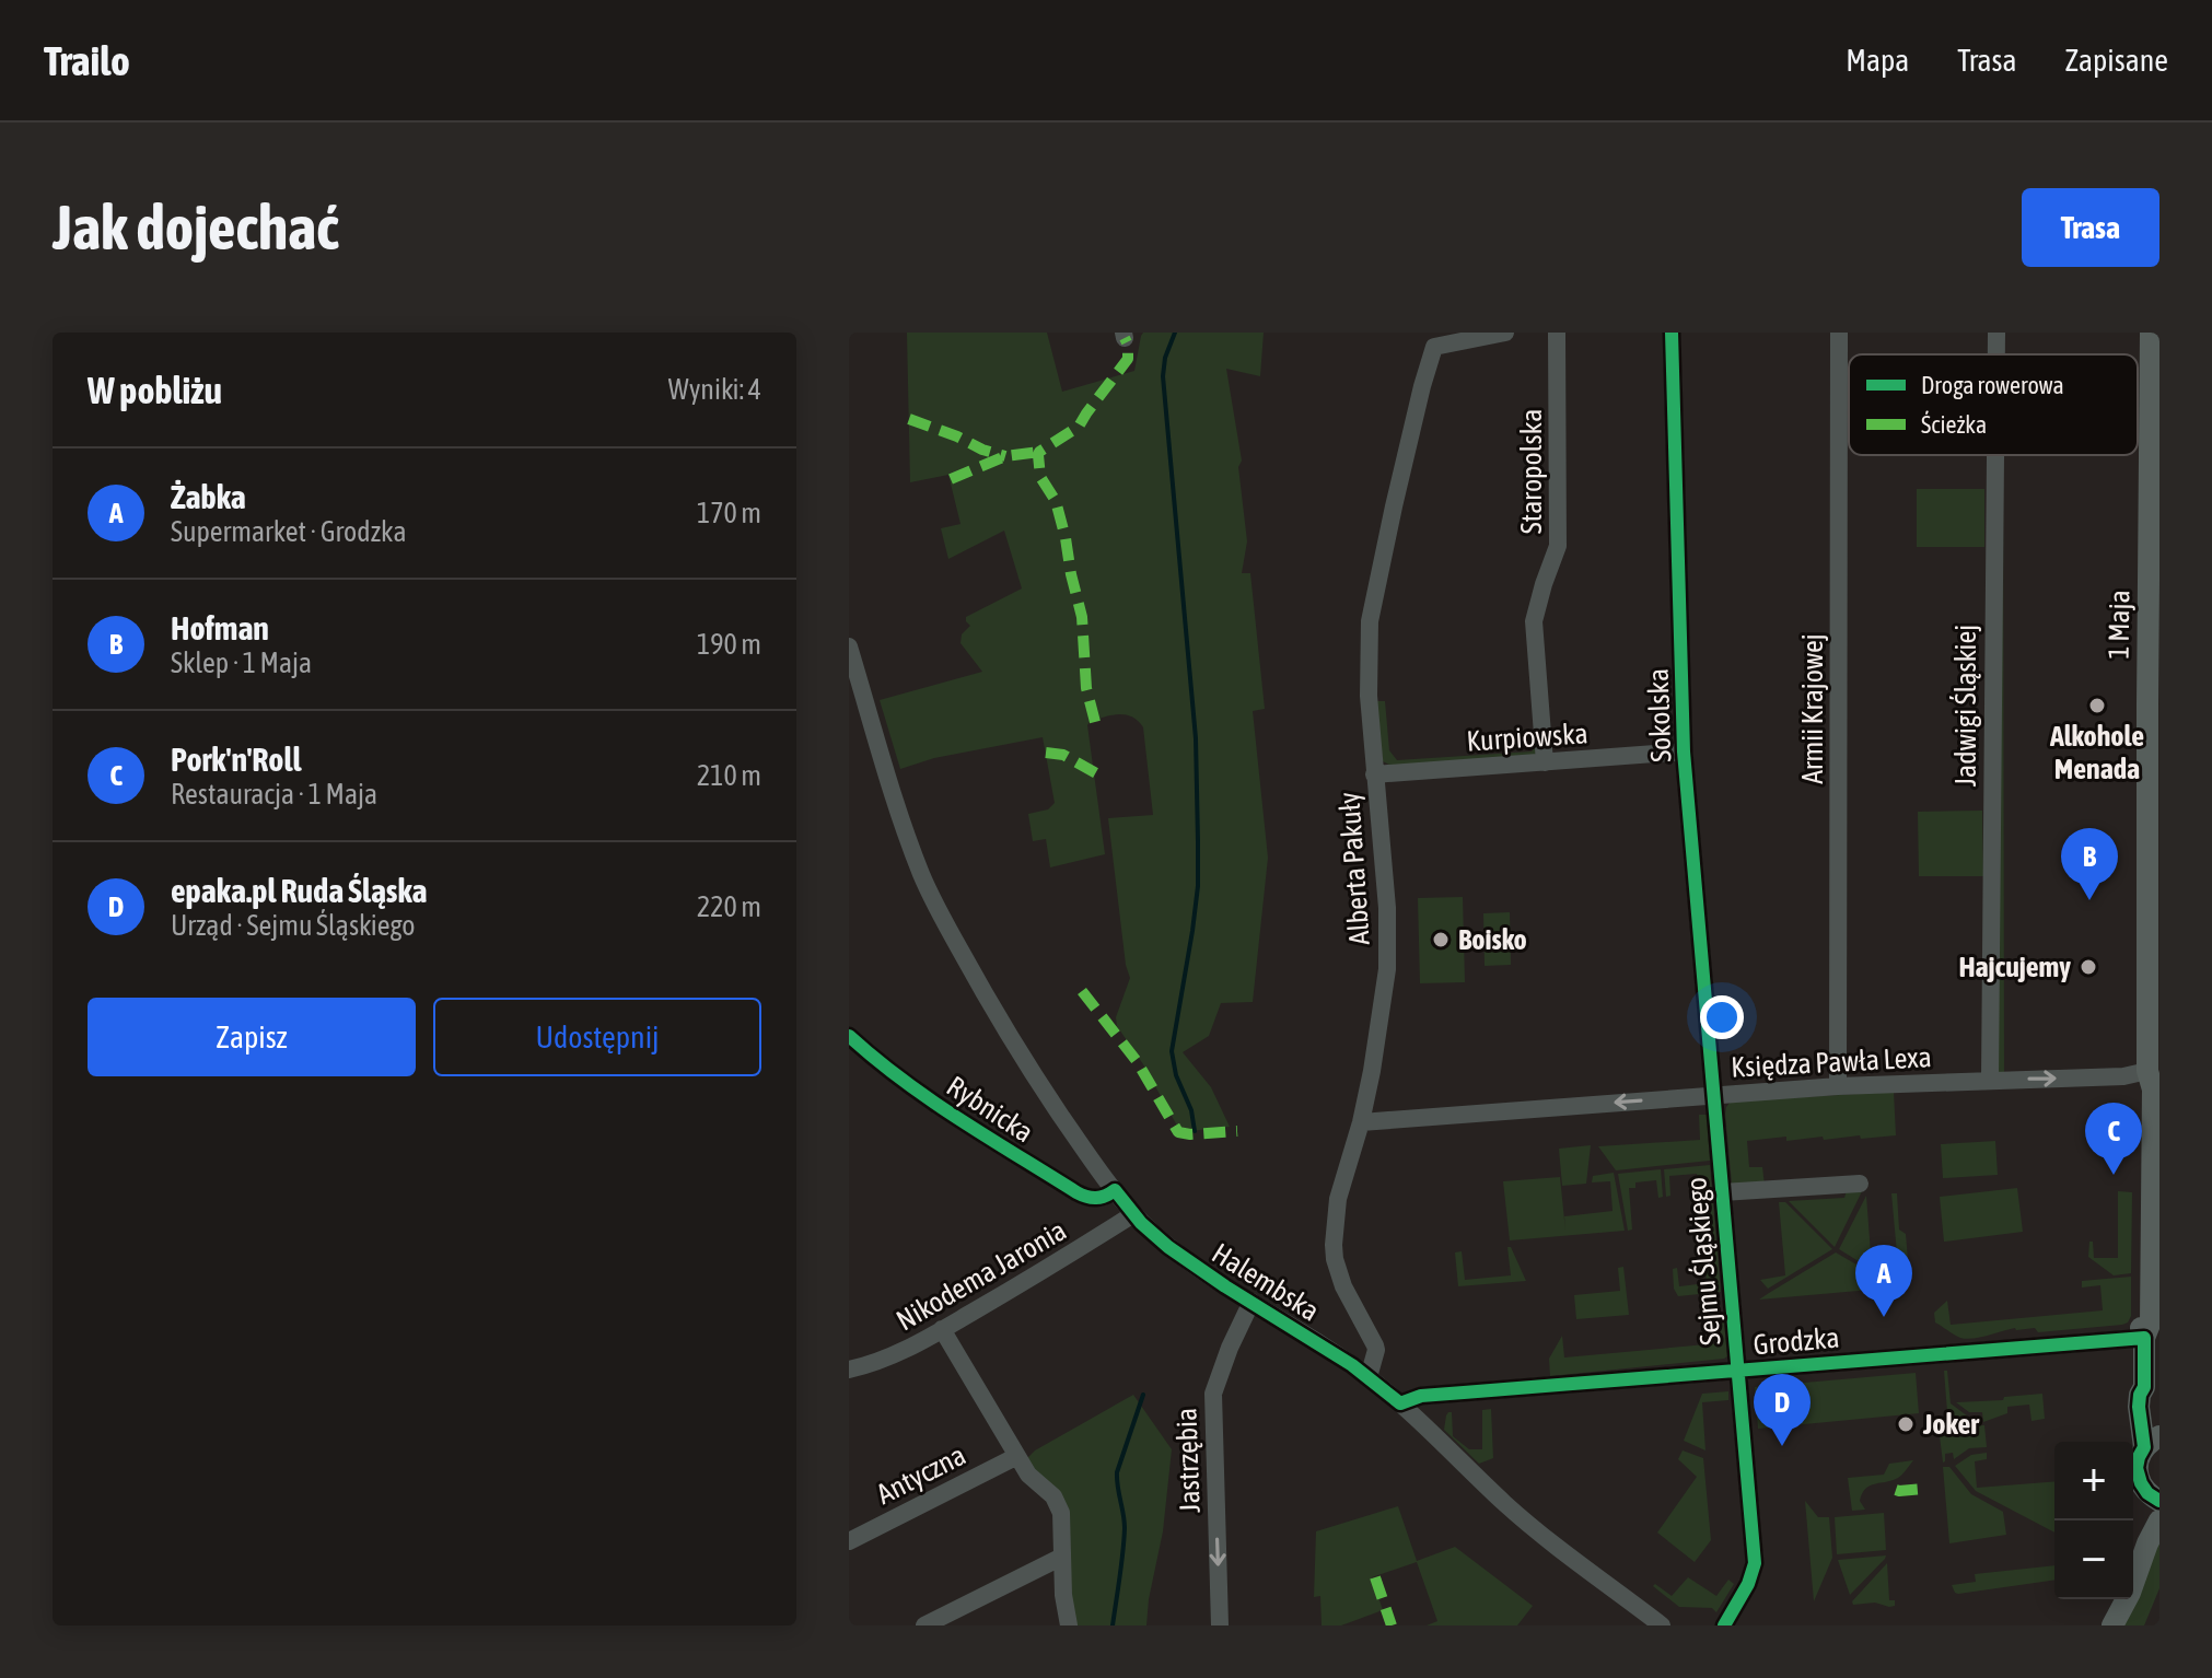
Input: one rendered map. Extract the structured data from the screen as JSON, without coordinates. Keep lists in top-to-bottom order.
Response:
{
  "streets": {
    "main road": ["1 Maja"],
    "street": [
      "Staropolska",
      "Jadwigi Śląskiej",
      "Armii Krajowej",
      "Sokolska",
      "Kurpiowska",
      "Alberta Pakuły",
      "Księdza Pawła Lexa",
      "Rybnicka",
      "Sejmu Śląskiego",
      "Nikodema Jaronia",
      "Halembska",
      "Grodzka",
      "Jastrzębia",
      "Antyczna"
    ]
  },
  "crossings": [
    ["Staropolska", "Kurpiowska"],
    ["1 Maja", "Księdza Pawła Lexa"],
    ["1 Maja", "Grodzka"],
    ["Jadwigi Śląskiej", "Księdza Pawła Lexa"],
    ["Armii Krajowej", "Księdza Pawła Lexa"],
    ["Sokolska", "Kurpiowska"],
    ["Sokolska", "Księdza Pawła Lexa"],
    ["Sokolska", "Sejmu Śląskiego"],
    ["Kurpiowska", "Alberta Pakuły"],
    ["Alberta Pakuły", "Księdza Pawła Lexa"],
    ["Alberta Pakuły", "Halembska"],
    ["Księdza Pawła Lexa", "Sejmu Śląskiego"],
    ["Rybnicka", "Halembska"],
    ["Sejmu Śląskiego", "Grodzka"],
    ["Nikodema Jaronia", "Halembska"],
    ["Halembska", "Grodzka"],
    ["Halembska", "Jastrzębia"]
  ],
  "one_way": ["Jastrzębia"],
  "places": [
    "Alkohole Menada",
    "Boisko",
    "Hajcujemy",
    "Joker"
  ],
  "legend": ["Droga rowerowa", "Ścieżka"],
  "page": {
    "header": "Trailo",
    "nav": ["Mapa", "Trasa", "Zapisane"],
    "buttons": [
      "Trasa",
      ["Zapisz", "Udostępnij"]
    ],
    "title": "Jak dojechać",
    "heading": ["W pobliżu", "Wyniki: 4"],
    "list": [
      {
        "mark": "A",
        "name": "Żabka",
        "note": "Supermarket · Grodzka",
        "value": "170 m"
      },
      {
        "mark": "B",
        "name": "Hofman",
        "note": "Sklep · 1 Maja",
        "value": "190 m"
      },
      {
        "mark": "C",
        "name": "Pork'n'Roll",
        "note": "Restauracja · 1 Maja",
        "value": "210 m"
      },
      {
        "mark": "D",
        "name": "epaka.pl Ruda Śląska",
        "note": "Urząd · Sejmu Śląskiego",
        "value": "220 m"
      }
    ],
    "pins": [
      "B",
      "C",
      "A",
      "D"
    ],
    "map_buttons": ["+", "−"]
  }
}
